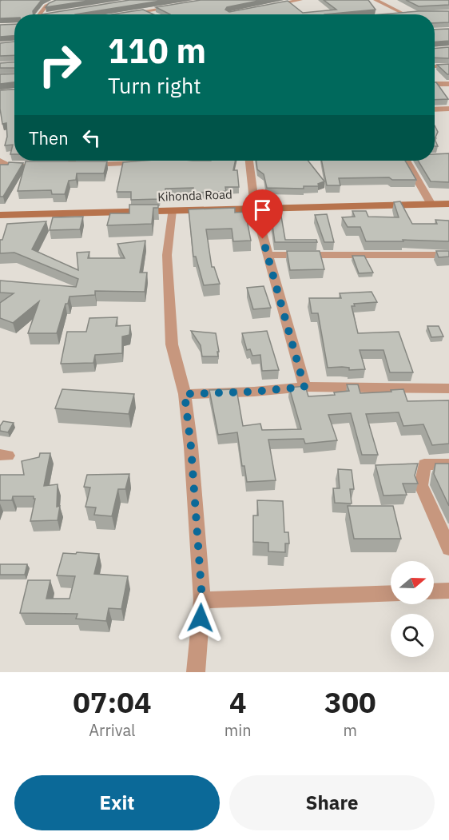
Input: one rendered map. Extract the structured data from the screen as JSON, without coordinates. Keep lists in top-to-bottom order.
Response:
{
  "streets": {
    "street": ["Kihonda Road"]
  },
  "north": "right",
  "page": {
    "turn": ["110 m", "Turn right"],
    "then": "Then",
    "eta": [
      "07:04",
      "Arrival",
      "4",
      "min",
      "300",
      "m"
    ],
    "buttons": ["Exit", "Share"]
  }
}
